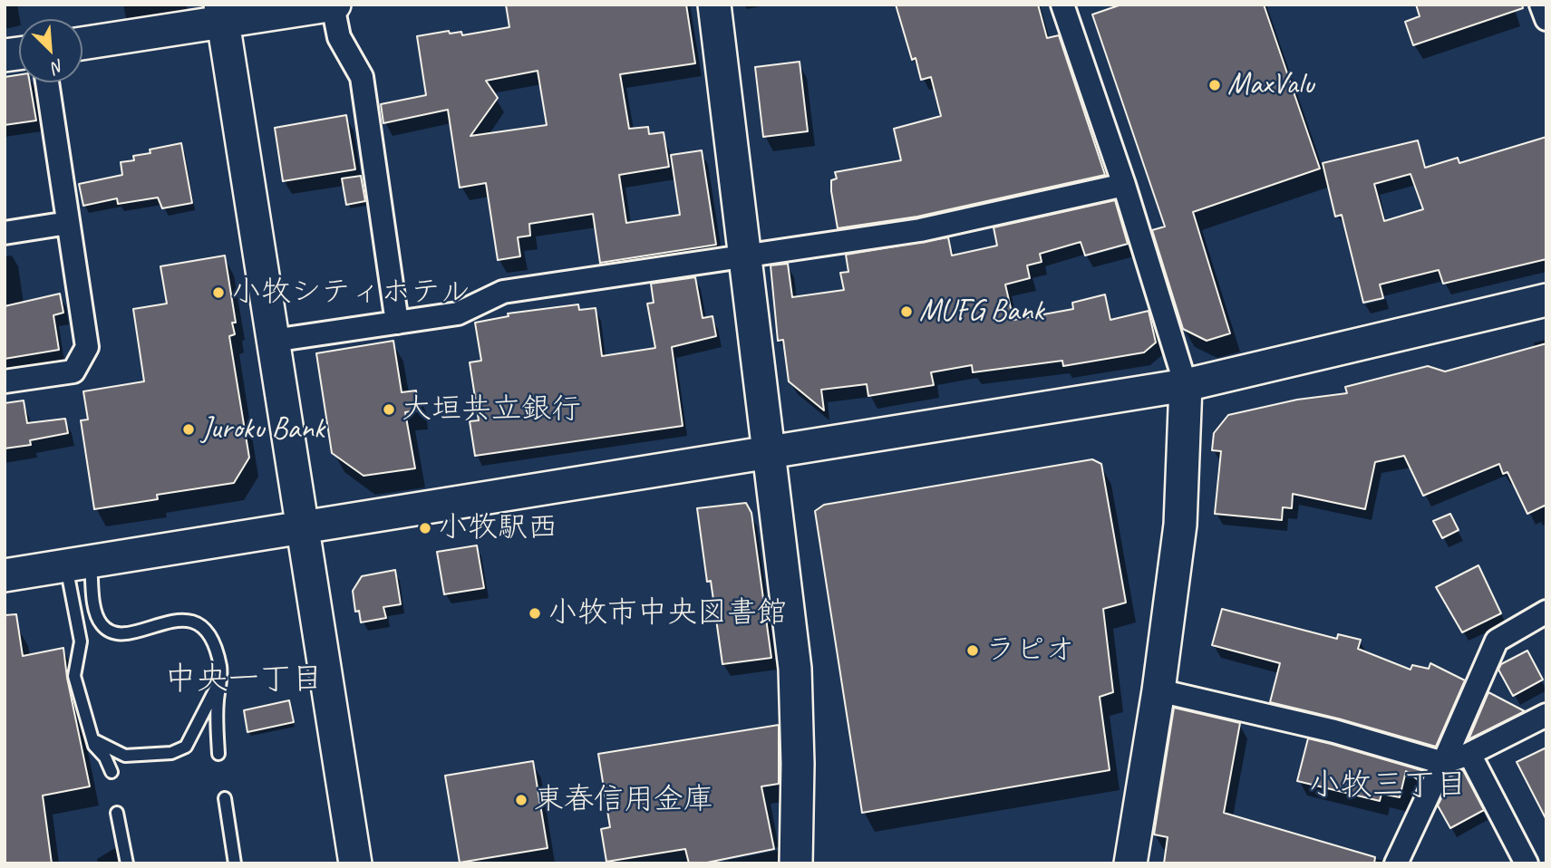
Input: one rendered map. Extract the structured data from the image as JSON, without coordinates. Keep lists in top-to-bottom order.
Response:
{
  "districts": ["中央一丁目", "小牧三丁目"],
  "places": [
    "MaxValu",
    "小牧シティホテル",
    "MUFG Bank",
    "大垣共立銀行",
    "Juroku Bank",
    "小牧駅西",
    "小牧市中央図書館",
    "ラピオ",
    "東春信用金庫"
  ],
  "north": "bottom right"
}
